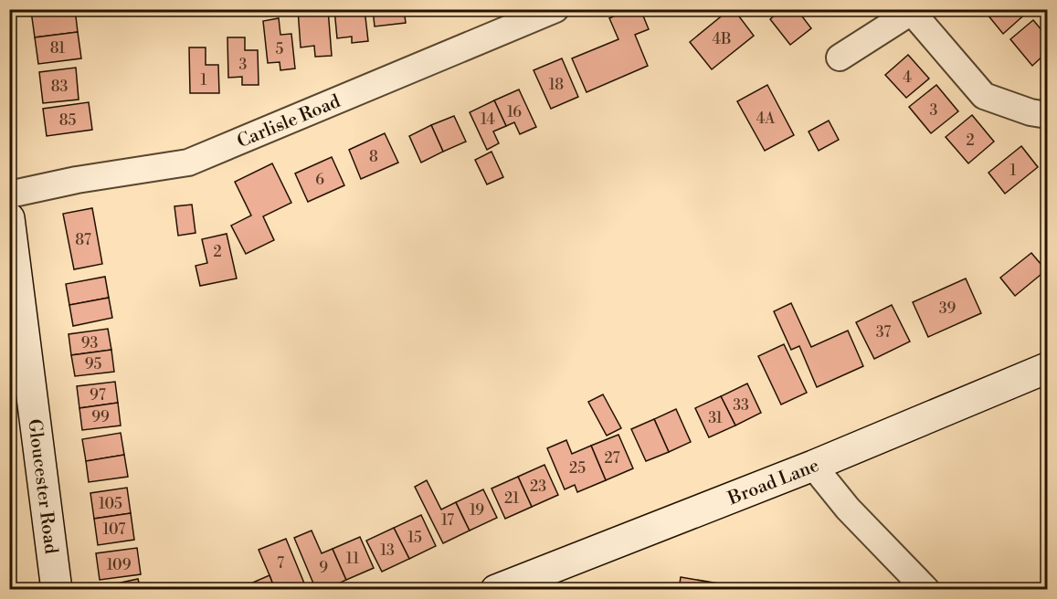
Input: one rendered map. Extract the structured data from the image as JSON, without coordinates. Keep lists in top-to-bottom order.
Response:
{
  "streets": {
    "street": ["Carlisle Road", "Broad Lane", "Gloucester Road"]
  },
  "house_numbers": [
    "4B",
    "81",
    "5",
    "3",
    "4",
    "1",
    "18",
    "83",
    "3",
    "16",
    "4A",
    "14",
    "85",
    "2",
    "8",
    "1",
    "6",
    "87",
    "2",
    "39",
    "37",
    "93",
    "95",
    "97",
    "33",
    "99",
    "31",
    "27",
    "25",
    "23",
    "21",
    "105",
    "19",
    "17",
    "107",
    "15",
    "13",
    "11",
    "7",
    "109",
    "9"
  ]
}
